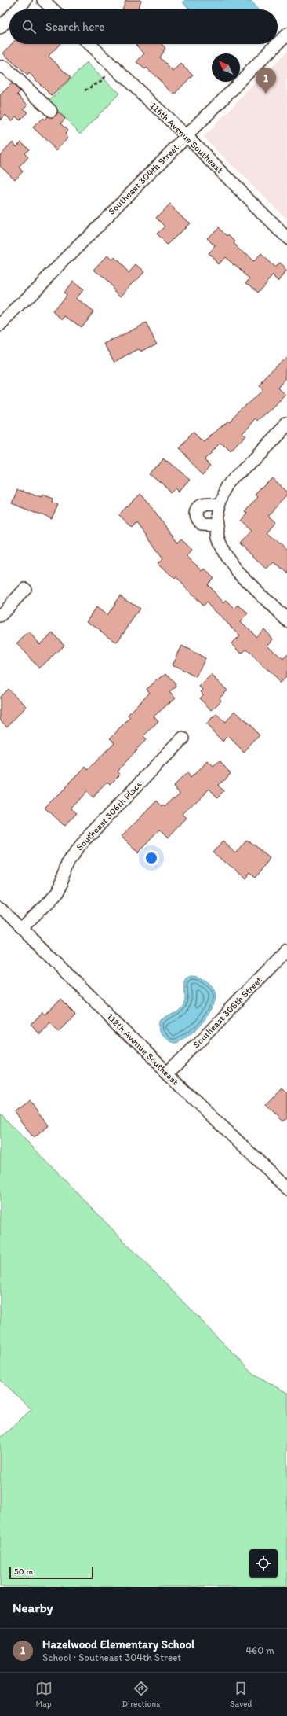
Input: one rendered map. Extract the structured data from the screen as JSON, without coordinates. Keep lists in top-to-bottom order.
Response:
{
  "streets": {
    "street": [
      "116th Avenue Southeast",
      "Southeast 304th Street",
      "Southeast 306th Place",
      "Southeast 308th Street",
      "112th Avenue Southeast"
    ]
  },
  "crossings": [
    ["116th Avenue Southeast", "Southeast 304th Street"],
    ["Southeast 306th Place", "112th Avenue Southeast"],
    ["Southeast 308th Street", "112th Avenue Southeast"]
  ],
  "scale_bar": "50 m",
  "north": "top left",
  "page": {
    "search": "Search here",
    "pins": "1",
    "scale": "50 m",
    "heading": "Nearby",
    "list": [
      {
        "mark": "1",
        "name": "Hazelwood Elementary School",
        "note": "School · Southeast 304th Street",
        "value": "460 m"
      }
    ],
    "nav": ["Map", "Directions", "Saved"]
  }
}
